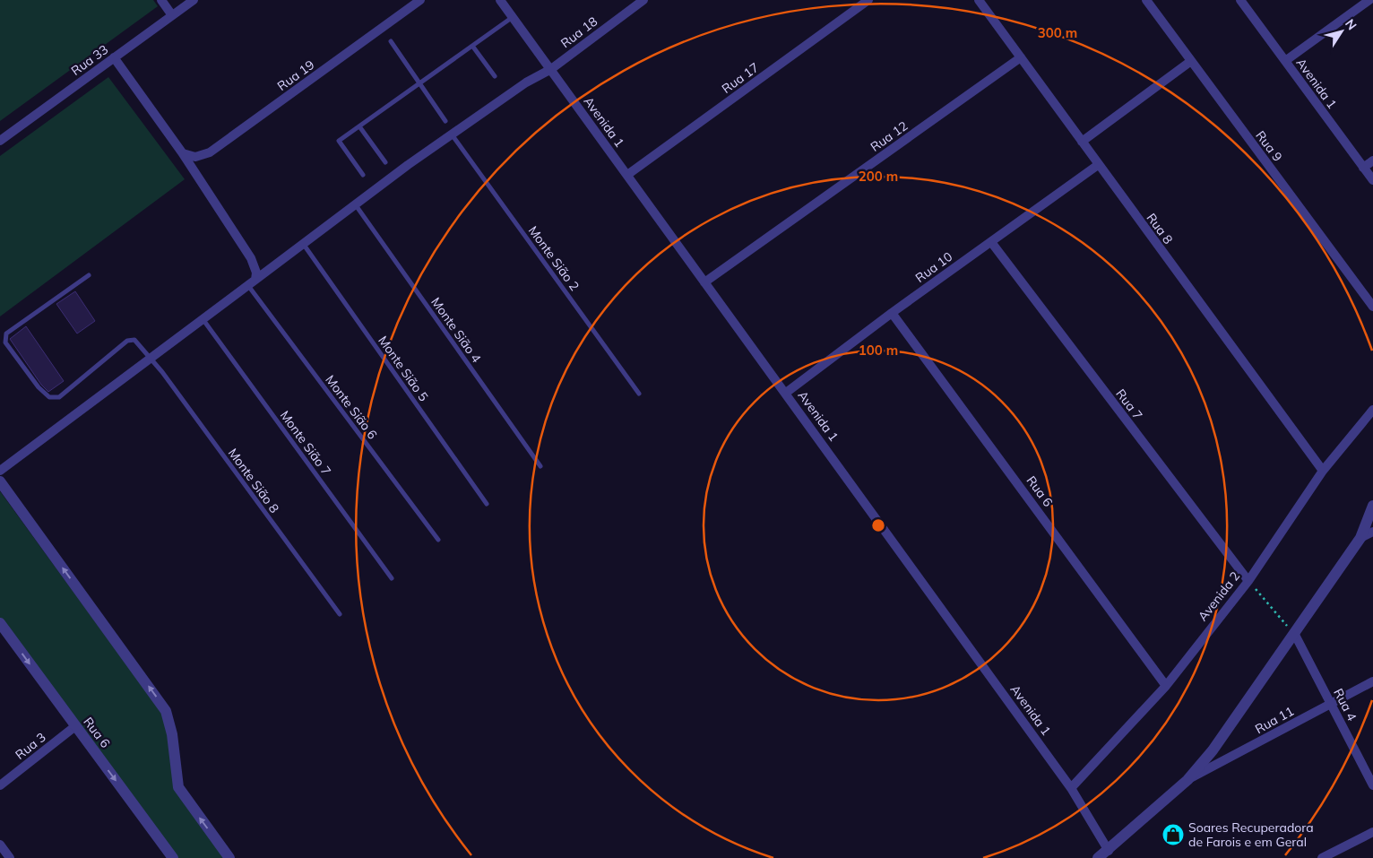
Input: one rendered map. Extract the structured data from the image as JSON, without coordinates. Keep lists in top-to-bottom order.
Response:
{
  "streets": {
    "street": [
      "Rua 18",
      "Rua 33",
      "Rua 19",
      "Rua 17",
      "Avenida 1",
      "Rua 12",
      "Rua 9",
      "Rua 8",
      "Rua 10",
      "Rua 7",
      "Rua 6",
      "Avenida 2",
      "Rua 4",
      "Rua 11",
      "Rua 3"
    ],
    "lane": [
      "Monte Sião 2",
      "Monte Sião 4",
      "Monte Sião 5",
      "Monte Sião 6",
      "Monte Sião 7",
      "Monte Sião 8"
    ]
  },
  "crossings": [
    ["Rua 18", "Avenida 1"],
    ["Rua 18", "Monte Sião 2"],
    ["Rua 18", "Monte Sião 4"],
    ["Rua 18", "Monte Sião 5"],
    ["Rua 18", "Monte Sião 6"],
    ["Rua 18", "Monte Sião 7"],
    ["Rua 18", "Monte Sião 8"],
    ["Rua 17", "Avenida 1"],
    ["Avenida 1", "Rua 12"],
    ["Avenida 1", "Rua 10"],
    ["Avenida 1", "Avenida 2"],
    ["Rua 12", "Rua 8"],
    ["Rua 8", "Rua 10"],
    ["Rua 8", "Avenida 2"],
    ["Rua 10", "Rua 7"],
    ["Rua 10", "Rua 6"],
    ["Rua 7", "Avenida 2"],
    ["Rua 6", "Avenida 2"],
    ["Rua 6", "Rua 3"],
    ["Rua 4", "Rua 11"]
  ],
  "places": {
    "shop": ["Soares Recuperadora de Farois e em Geral"]
  },
  "north": "top right",
  "rings": ["300 m", "200 m", "100 m"]
}
